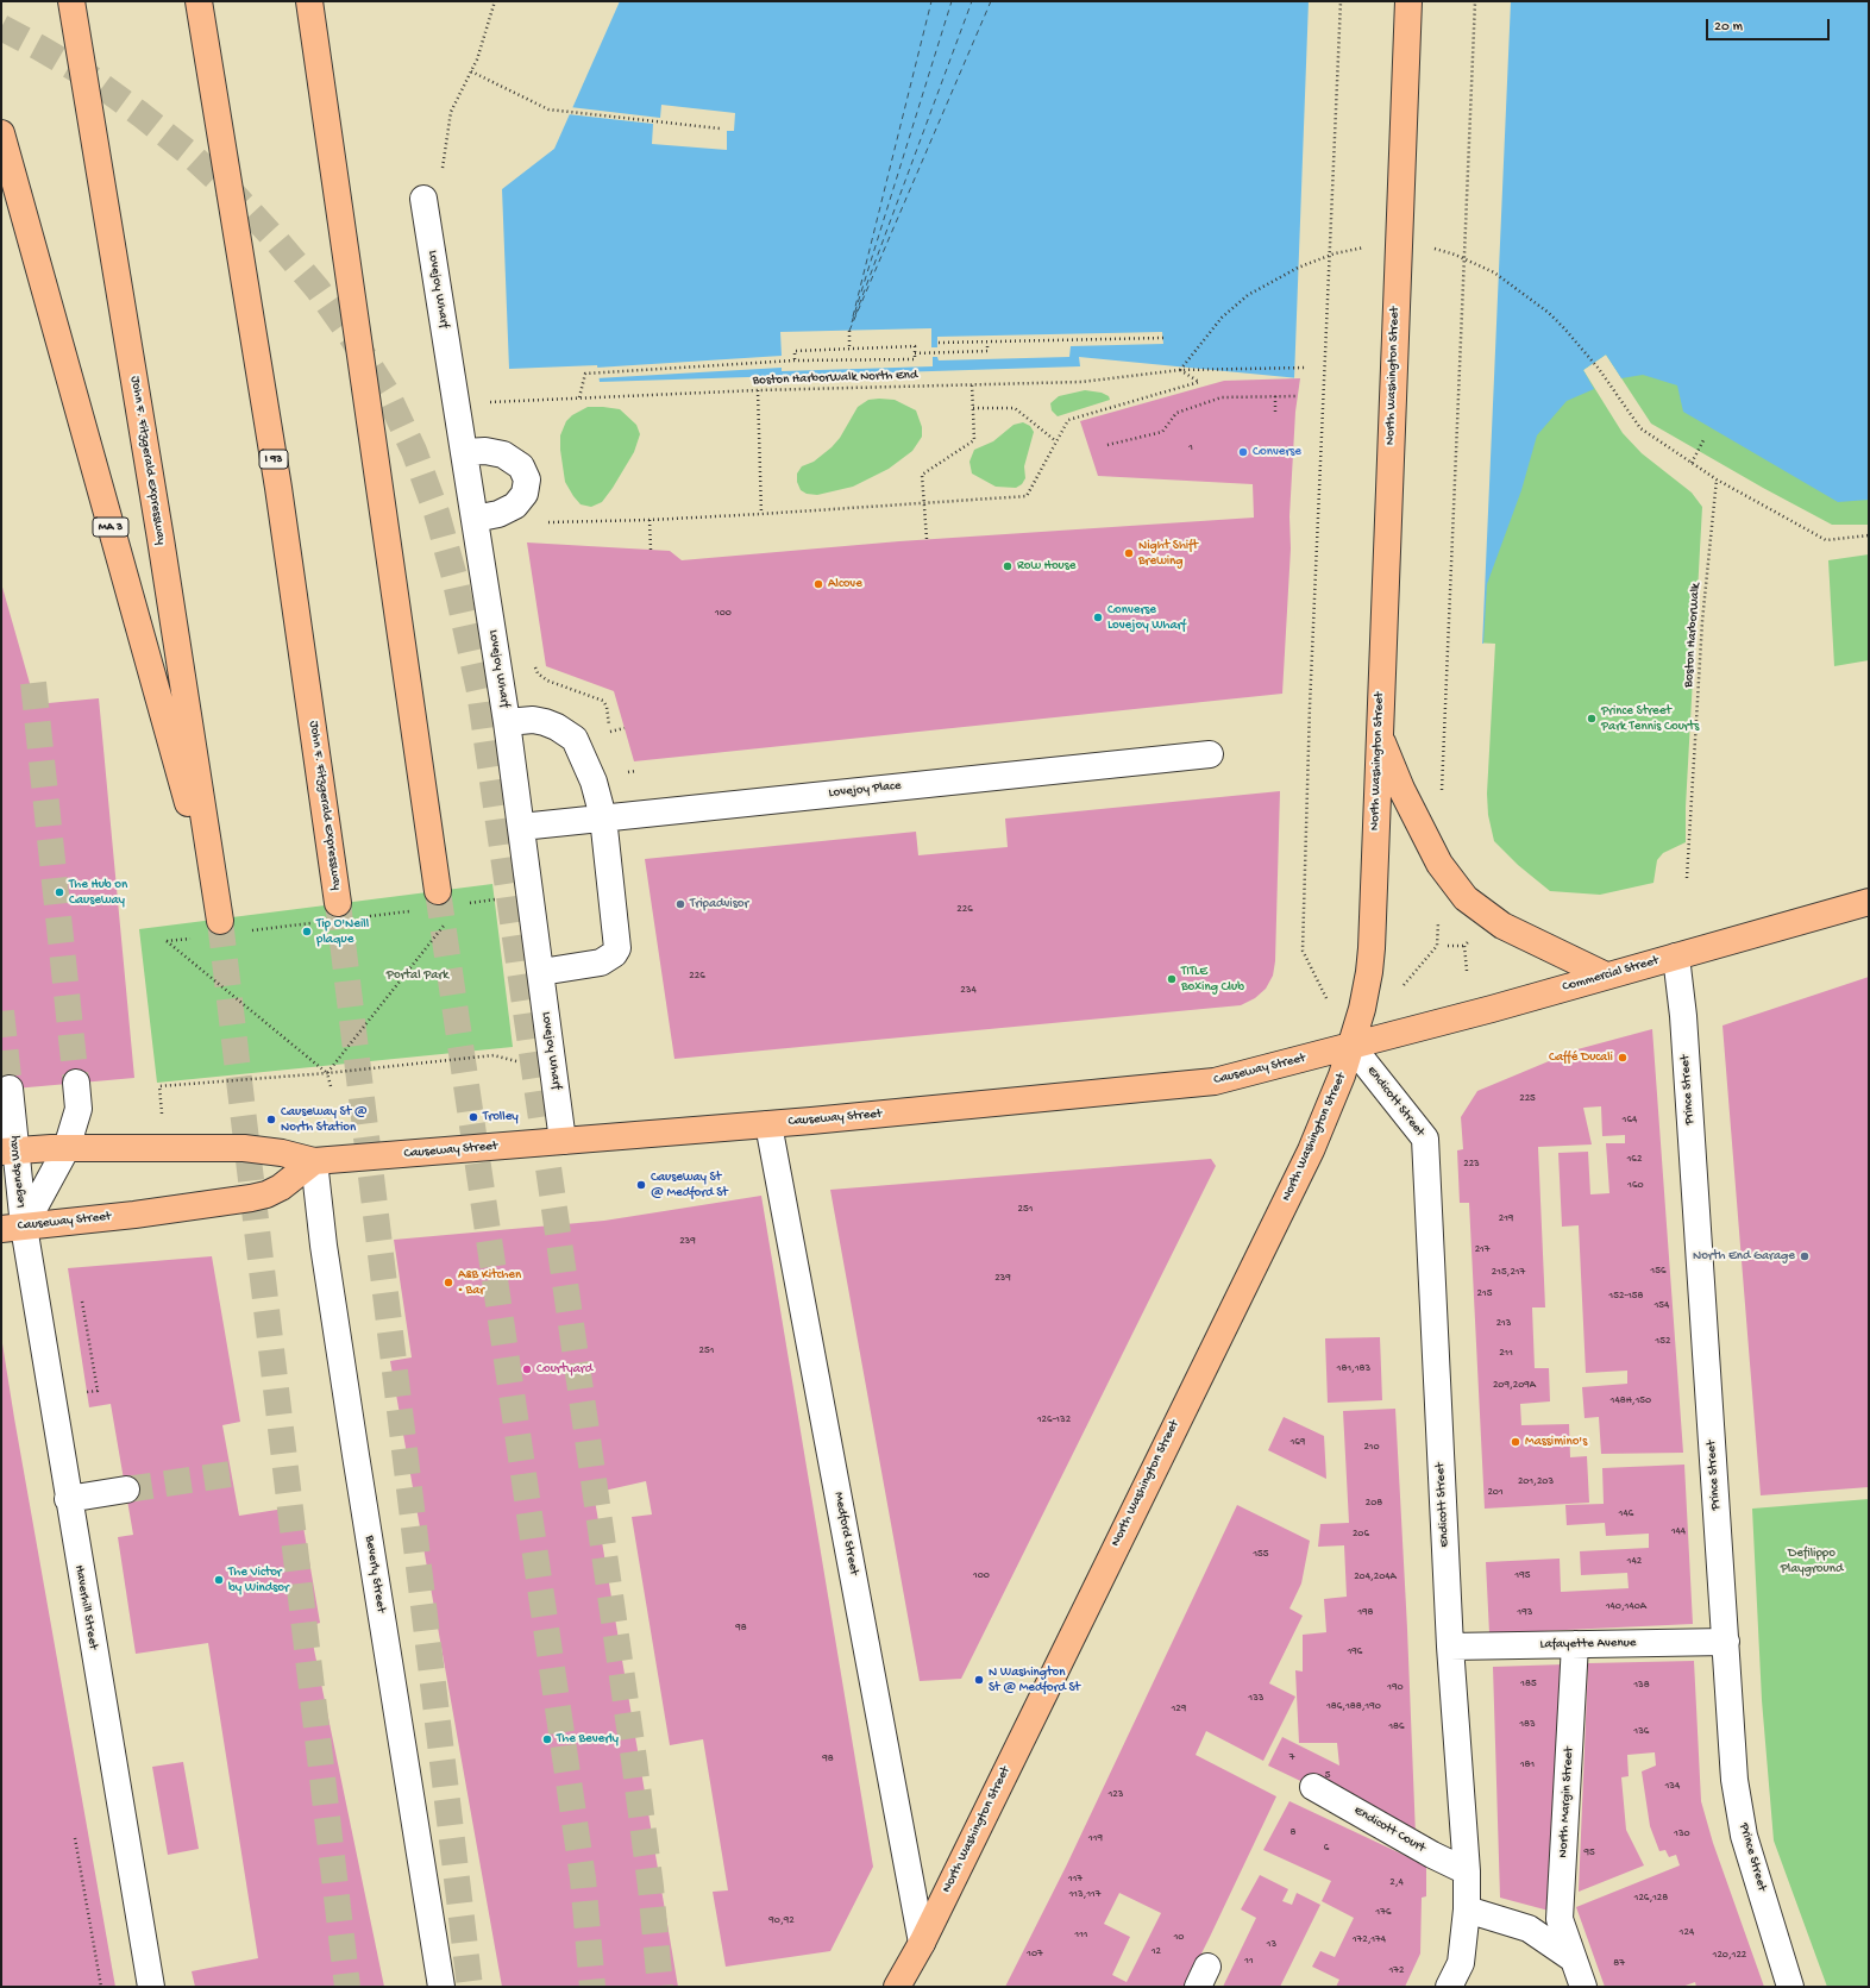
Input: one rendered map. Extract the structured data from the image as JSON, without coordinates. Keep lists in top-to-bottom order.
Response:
{
  "streets": {
    "main road": [
      "North Washington Street",
      "I 93",
      "John F. Fitzgerald Expressway",
      "MA 3",
      "Commercial Street",
      "Causeway Street"
    ],
    "street": [
      "Lovejoy Wharf",
      "Lovejoy Place",
      "Prince Street",
      "Endicott Street",
      "Legends Way",
      "Medford Street",
      "Beverly Street",
      "Haverhill Street",
      "Lafayette Avenue",
      "North Margin Street",
      "Endicott Court"
    ],
    "path": ["Boston HarborWalk North End", "Boston HarborWalk"]
  },
  "crossings": [
    ["Lovejoy Wharf", "Lovejoy Place"],
    ["Lovejoy Wharf", "Causeway Street"],
    ["North Washington Street", "Commercial Street"],
    ["North Washington Street", "Causeway Street"],
    ["North Washington Street", "Endicott Street"],
    ["North Washington Street", "Medford Street"],
    ["Commercial Street", "Causeway Street"],
    ["Commercial Street", "Prince Street"],
    ["Commercial Street", "Endicott Street"],
    ["Causeway Street", "Endicott Street"],
    ["Causeway Street", "Legends Way"],
    ["Causeway Street", "Medford Street"],
    ["Causeway Street", "Beverly Street"],
    ["Causeway Street", "Haverhill Street"],
    ["Prince Street", "Lafayette Avenue"],
    ["Endicott Street", "Lafayette Avenue"],
    ["Endicott Street", "Endicott Court"],
    ["Legends Way", "Haverhill Street"],
    ["Lafayette Avenue", "North Margin Street"]
  ],
  "parks": ["Portal Park", "Defilippo Playground"],
  "places": [
    "Converse",
    "Night Shift Brewing",
    "Row House",
    "Alcove",
    "Converse Lovejoy Wharf",
    "Prince Street Park Tennis Courts",
    "The Hub on Causeway",
    "Tripadvisor",
    "Tip O'Neill plaque",
    "TITLE Boxing Club",
    "Caffé Ducali",
    "Trolley",
    "Causeway St @ North Station",
    "Causeway St @ Medford St",
    "North End Garage",
    "A&B Kitchen • Bar",
    "Courtyard",
    "Massimino's",
    "The Victor by Windsor",
    "N Washington St @ Medford St",
    "The Beverly"
  ],
  "house_numbers": [
    "1",
    "100",
    "226",
    "226",
    "234",
    "225",
    "164",
    "162",
    "223",
    "160",
    "251",
    "219",
    "239",
    "217",
    "156",
    "215,217",
    "239",
    "215",
    "152-158",
    "154",
    "213",
    "152",
    "251",
    "211",
    "181,183",
    "209,209A",
    "148H,150",
    "126-132",
    "169",
    "210",
    "201,203",
    "201",
    "208",
    "146",
    "144",
    "206",
    "155",
    "142",
    "100",
    "195",
    "204,204A",
    "140,140A",
    "198",
    "193",
    "98",
    "196",
    "185",
    "138",
    "190",
    "133",
    "186,188,190",
    "129",
    "183",
    "186",
    "136",
    "7",
    "98",
    "181",
    "5",
    "134",
    "123",
    "8",
    "130",
    "119",
    "6",
    "95",
    "117",
    "2,4",
    "113,117",
    "126,128",
    "176",
    "90,92",
    "124",
    "111",
    "10",
    "172,174",
    "13",
    "12",
    "107",
    "120,122",
    "11",
    "87",
    "172"
  ],
  "scale_bar": "20 m"
}
